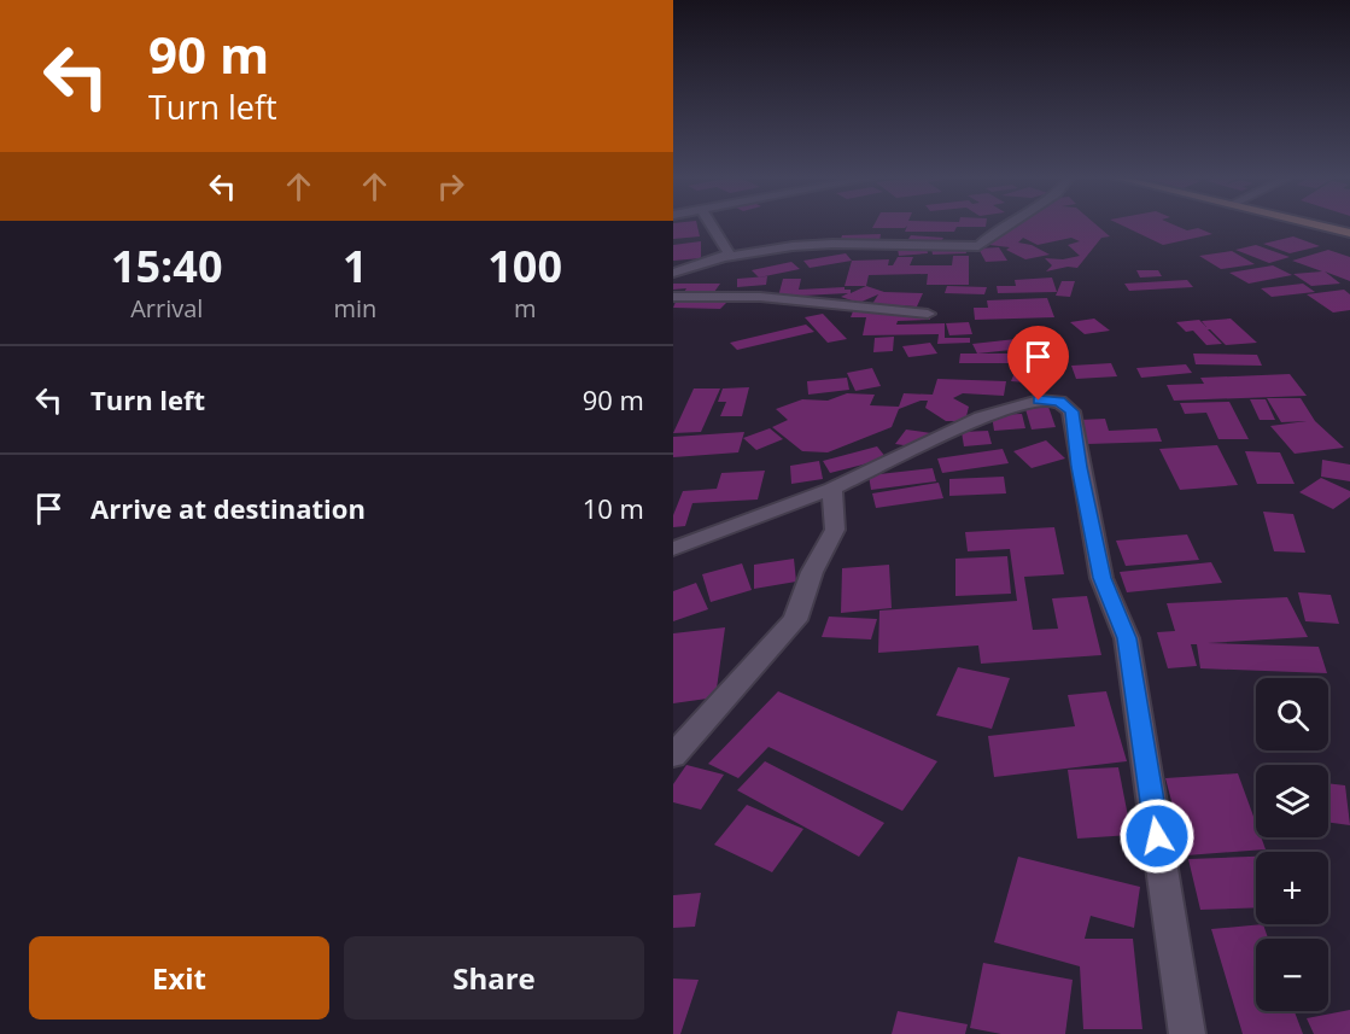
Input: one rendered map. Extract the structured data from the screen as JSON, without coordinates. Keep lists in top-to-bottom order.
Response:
{
  "page": {
    "turn": ["90 m", "Turn left"],
    "eta": [
      "15:40",
      "Arrival",
      "1",
      "min",
      "100",
      "m"
    ],
    "list": [
      {
        "name": "Turn left",
        "value": "90 m"
      },
      {
        "name": "Arrive at destination",
        "value": "10 m"
      }
    ],
    "map_buttons": ["+", "−"],
    "buttons": ["Exit", "Share"]
  }
}
